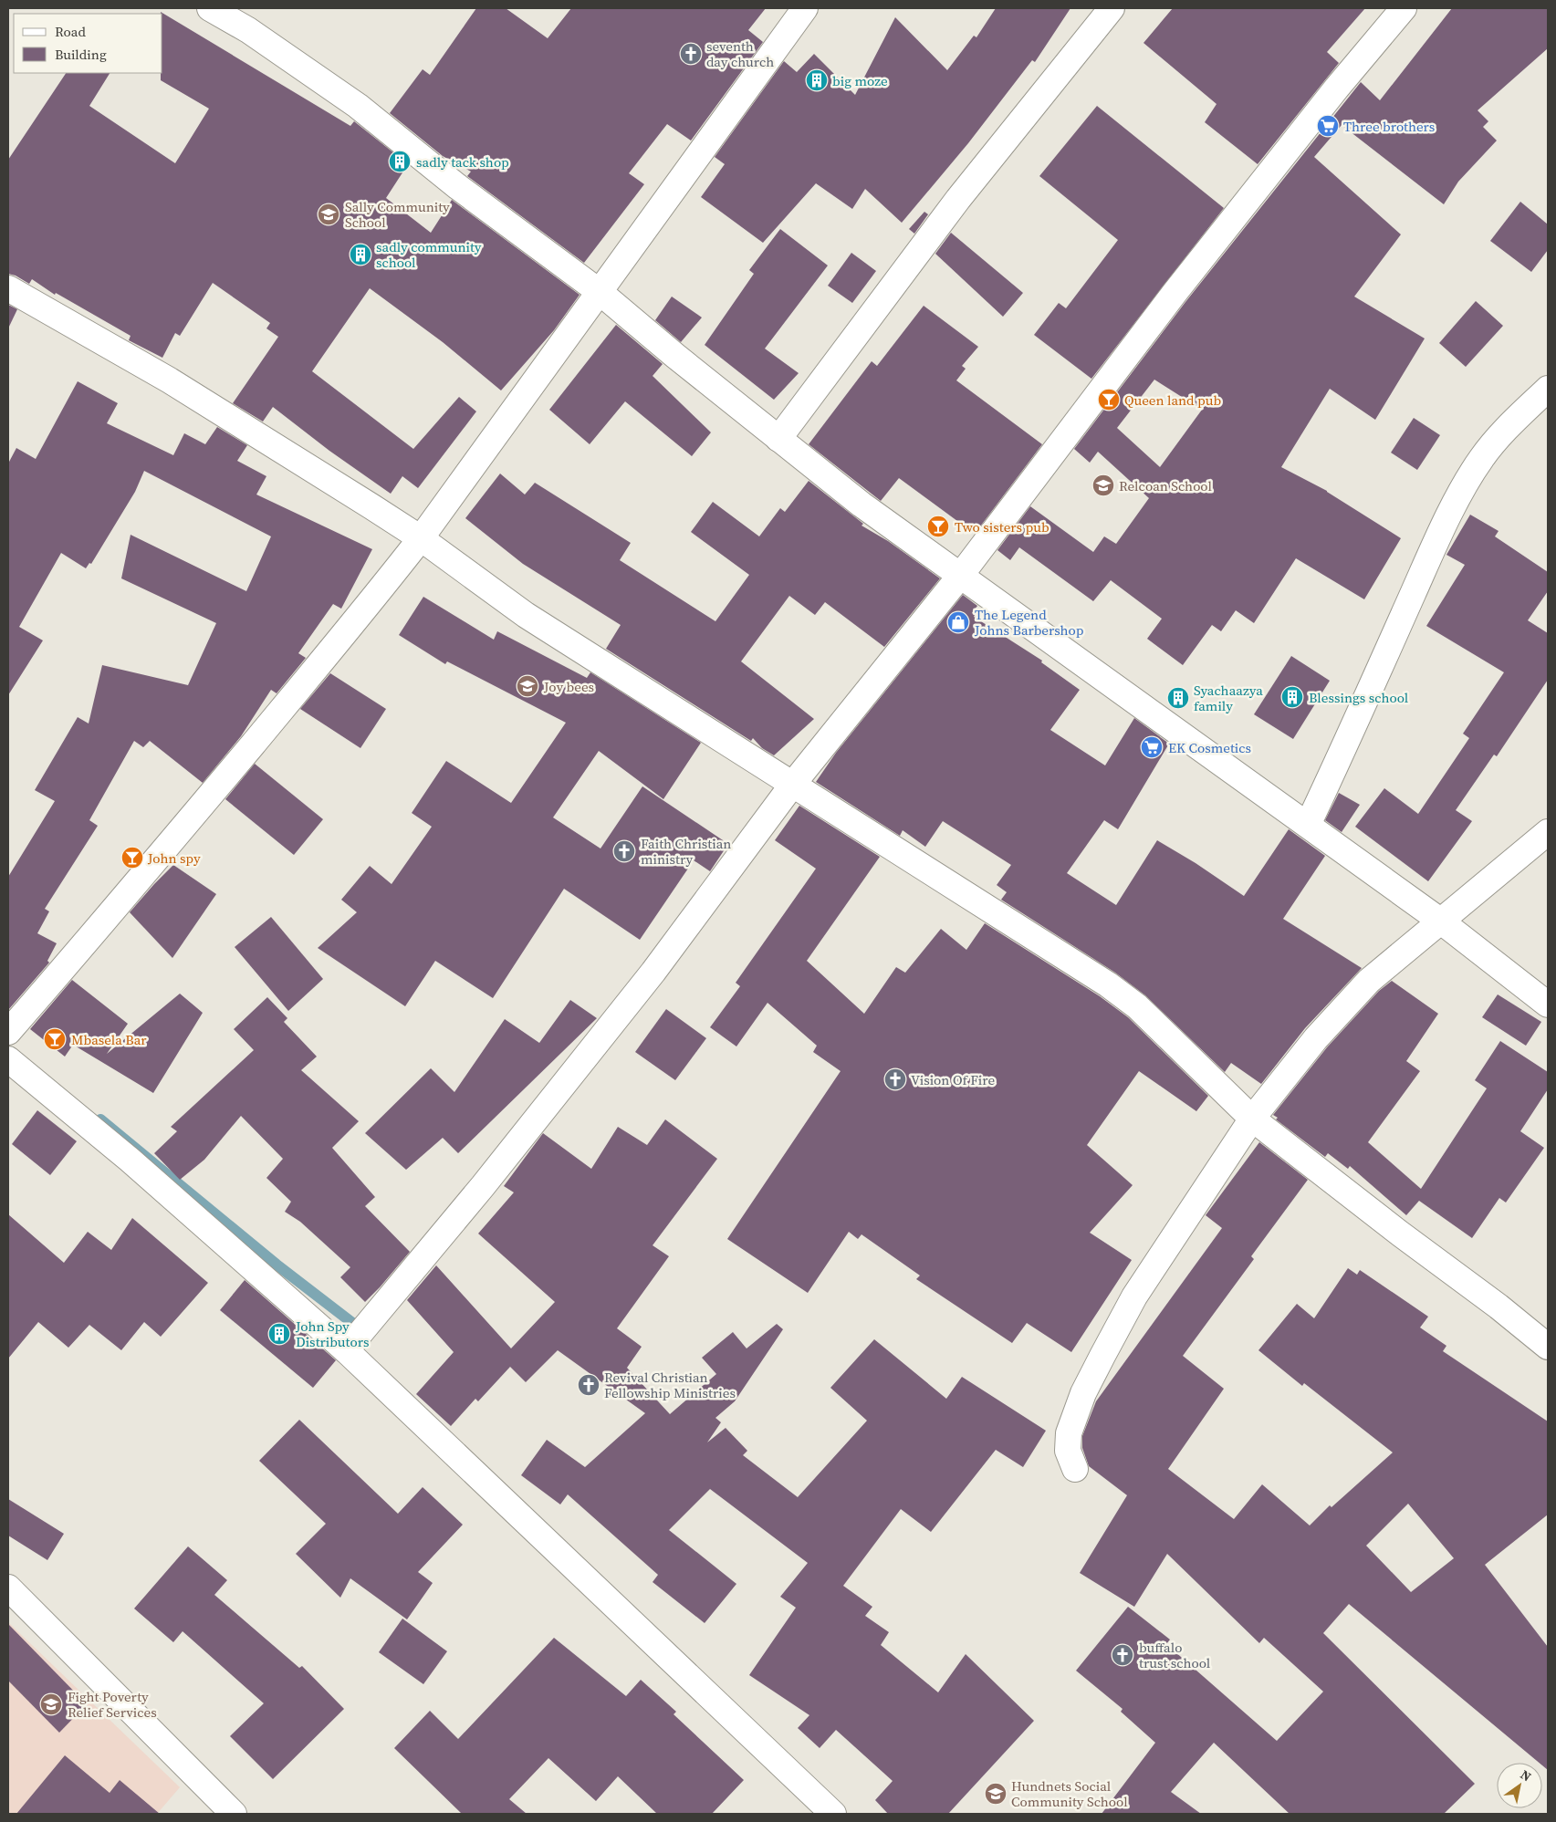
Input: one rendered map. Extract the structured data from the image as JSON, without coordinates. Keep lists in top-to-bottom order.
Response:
{
  "places": {
    "church": [
      "seventh day church",
      "Faith Christian ministry",
      "Vision Of Fire",
      "Revival Christian Fellowship Ministries",
      "buffalo trust school"
    ],
    "building": [
      "big moze",
      "sadly tack shop",
      "sadly community school",
      "Blessings school",
      "Syachaazya family",
      "John Spy Distributors"
    ],
    "supermarket": ["Three brothers", "EK Cosmetics"],
    "school or university": [
      "Sally Community School",
      "Relcoan School",
      "Joy bees",
      "Fight Poverty Relief Services",
      "Hundnets Social Community School"
    ],
    "bar": [
      "Queen land pub",
      "Two sisters pub",
      "John spy",
      "Mbasela Bar"
    ],
    "shop": ["The Legend Johns Barbershop"]
  },
  "legend": ["Road", "Building"],
  "north": "top right"
}
